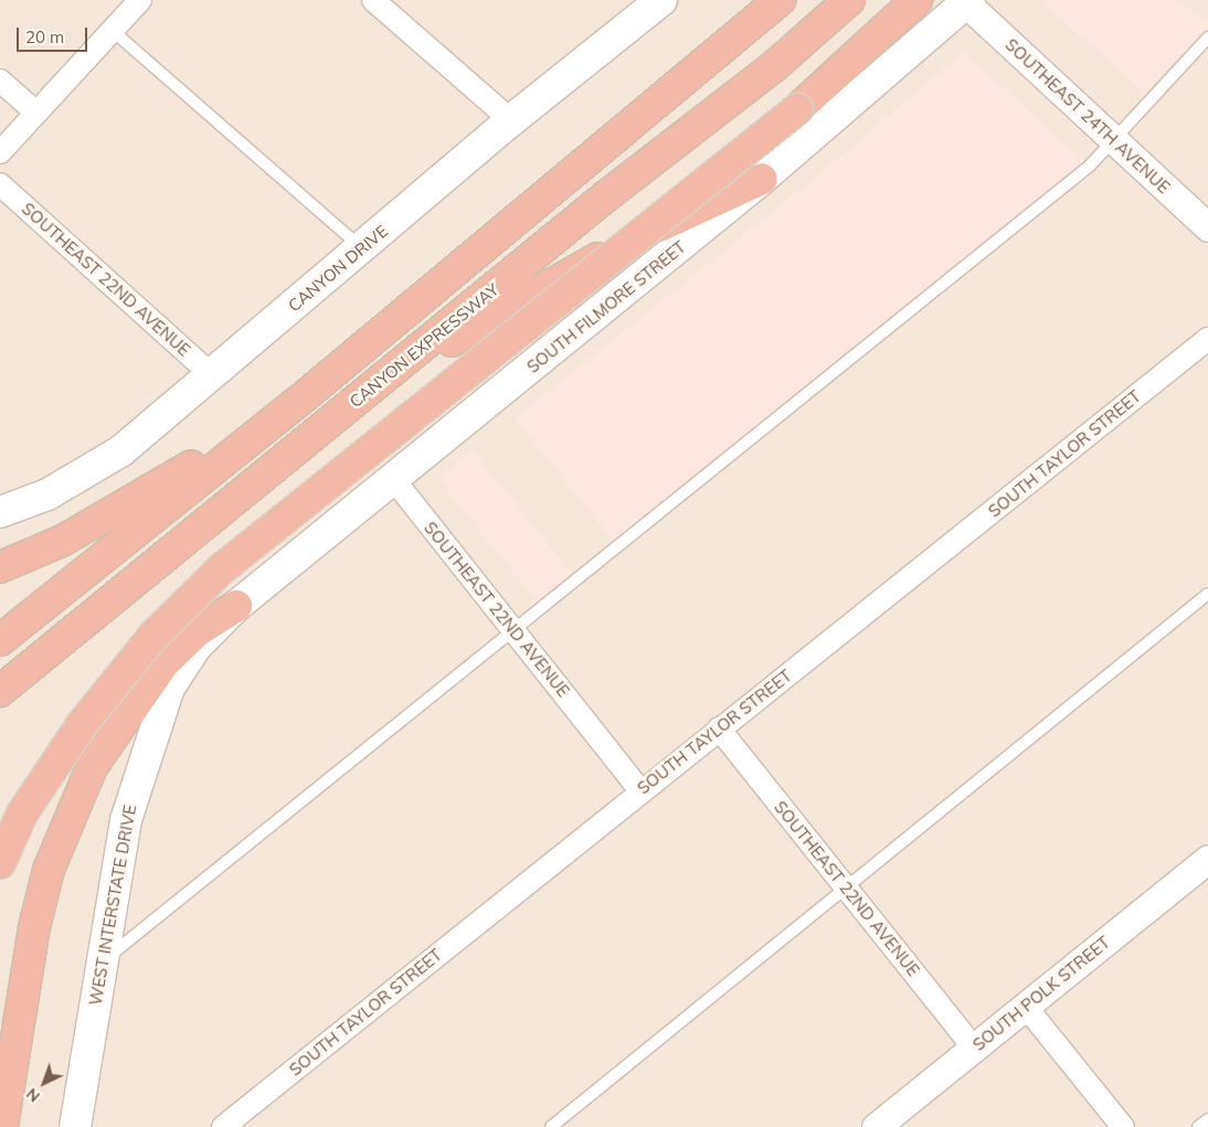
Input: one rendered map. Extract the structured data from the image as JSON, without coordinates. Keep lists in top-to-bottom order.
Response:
{
  "streets": {
    "highway": ["CANYON EXPRESSWAY"],
    "main road": ["CANYON DRIVE", "SOUTH FILMORE STREET", "WEST INTERSTATE DRIVE"],
    "street": [
      "SOUTHEAST 24TH AVENUE",
      "SOUTHEAST 22ND AVENUE",
      "SOUTH TAYLOR STREET",
      "SOUTH POLK STREET"
    ]
  },
  "crossings": [
    ["SOUTHEAST 24TH AVENUE", "SOUTH FILMORE STREET"],
    ["CANYON DRIVE", "SOUTHEAST 22ND AVENUE"],
    ["SOUTHEAST 22ND AVENUE", "SOUTH FILMORE STREET"],
    ["SOUTHEAST 22ND AVENUE", "SOUTH TAYLOR STREET"],
    ["SOUTHEAST 22ND AVENUE", "SOUTH POLK STREET"],
    ["SOUTH FILMORE STREET", "WEST INTERSTATE DRIVE"]
  ],
  "scale_bar": "20 m",
  "north": "bottom left"
}
